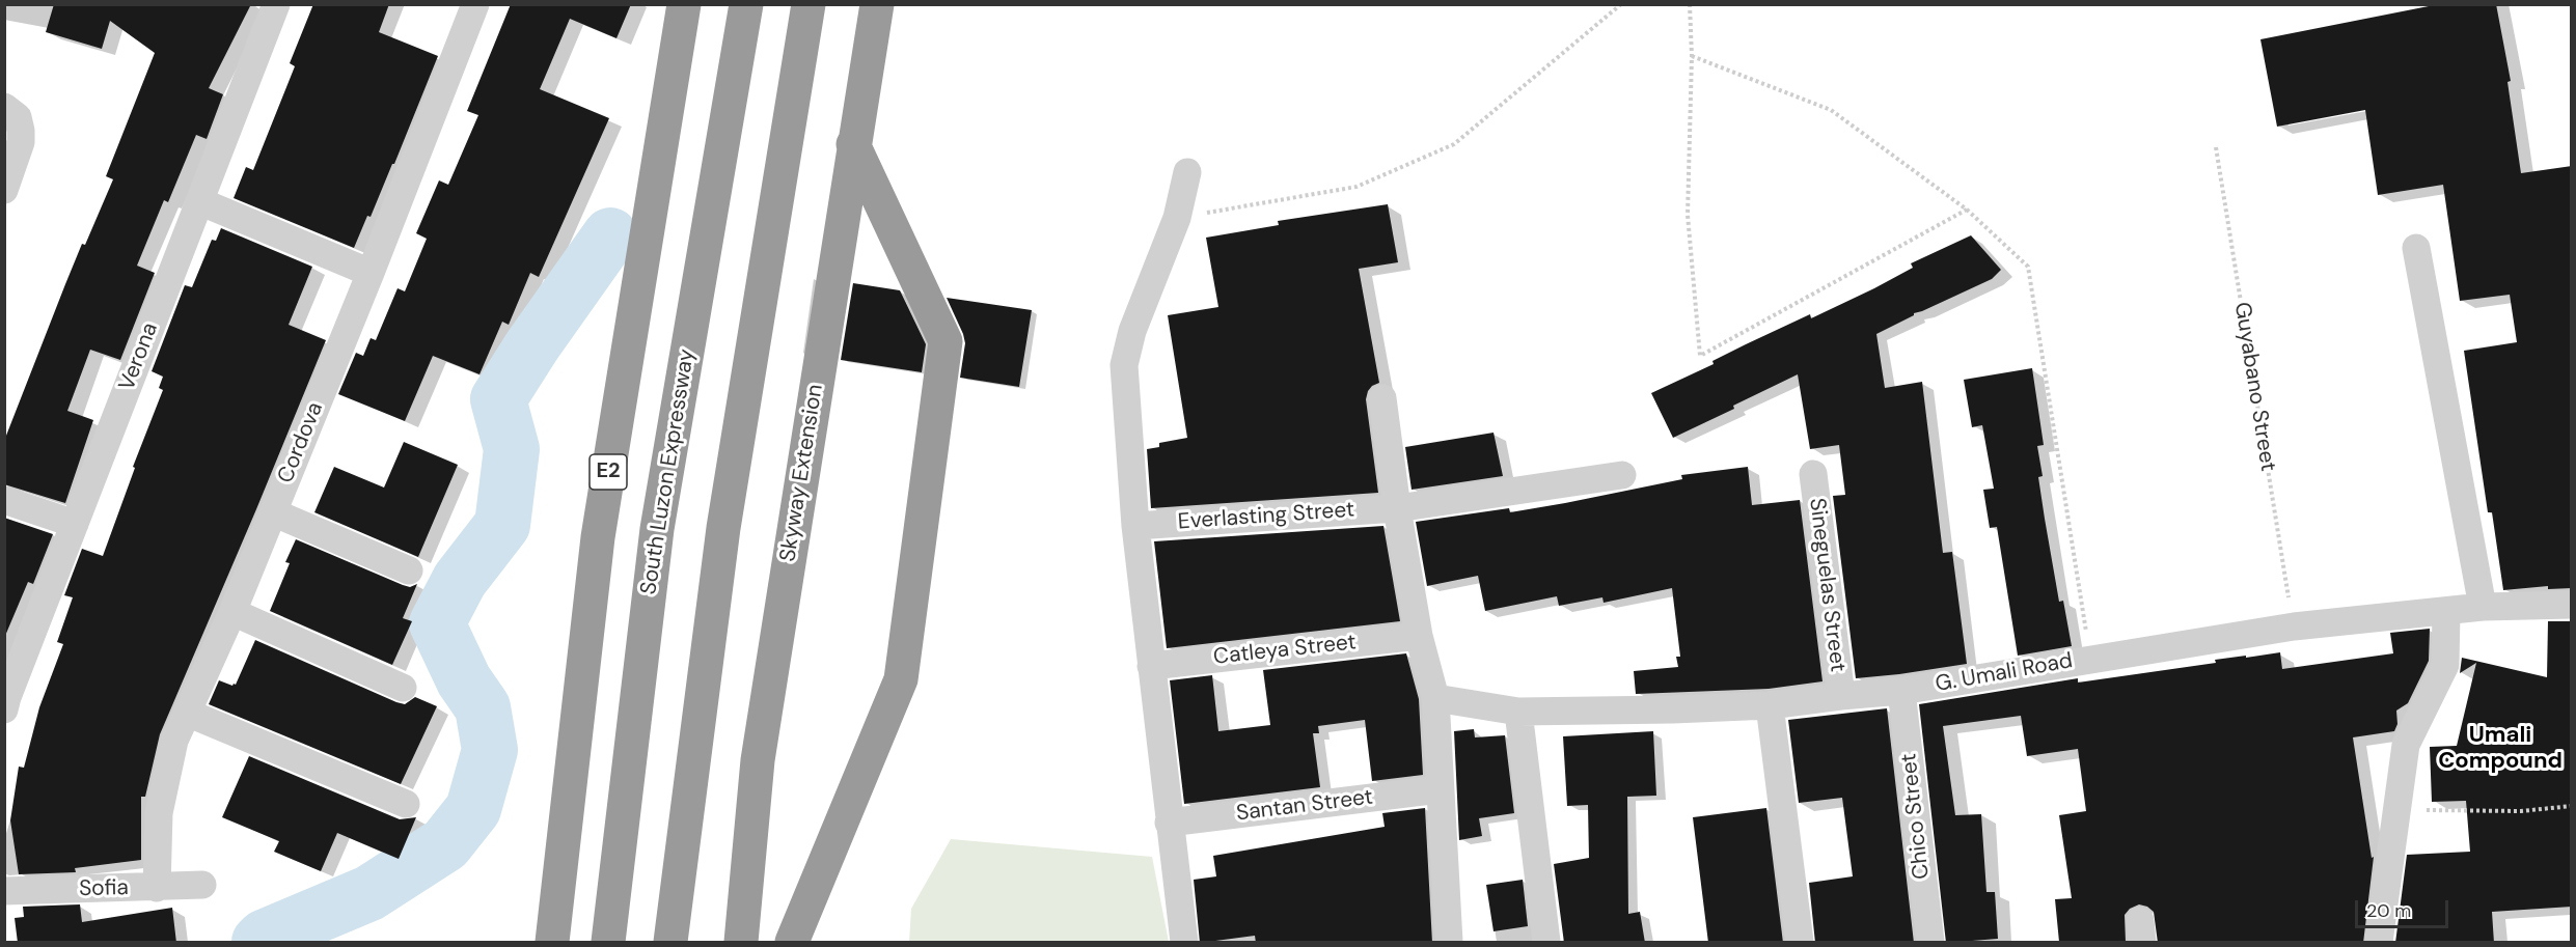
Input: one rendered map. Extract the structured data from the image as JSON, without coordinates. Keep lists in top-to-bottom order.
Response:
{
  "streets": {
    "highway": ["E2", "South Luzon Expressway", "Skyway Extension"],
    "street": [
      "Verona",
      "Cordova",
      "Everlasting Street",
      "Sineguelas Street",
      "Catleya Street",
      "G. Umali Road",
      "Santan Street",
      "Chico Street",
      "Sofia"
    ],
    "path": ["Guyabano Street"]
  },
  "crossings": [
    ["Guyabano Street", "G. Umali Road"],
    ["Cordova", "Sofia"],
    ["Sineguelas Street", "G. Umali Road"],
    ["G. Umali Road", "Chico Street"]
  ],
  "districts": ["Umali Compound"],
  "scale_bar": "20 m"
}
